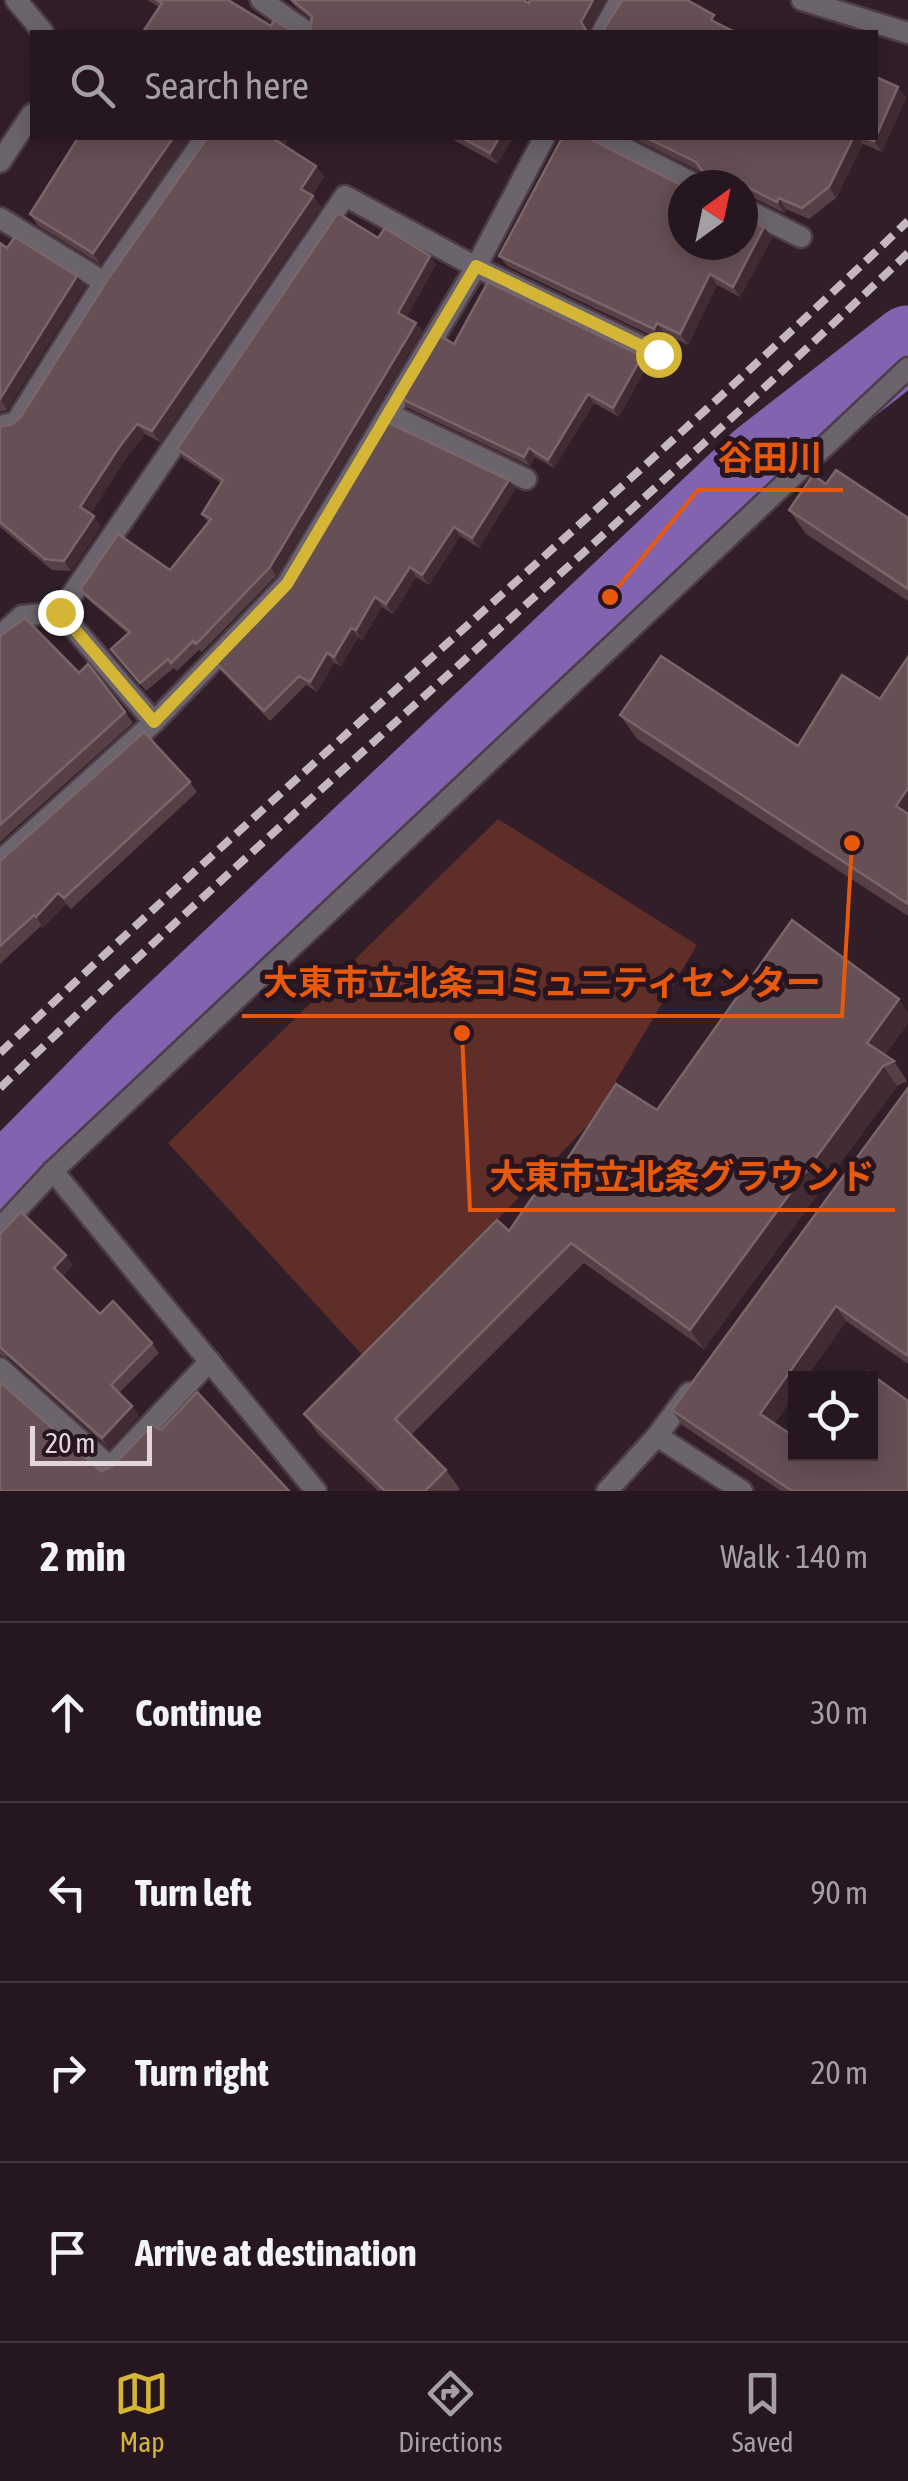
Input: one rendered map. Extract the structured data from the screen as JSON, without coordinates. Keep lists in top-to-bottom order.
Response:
{
  "places": ["谷田川", "大東市立北条コミュニティセンター", "大東市立北条グラウンド"],
  "scale_bar": "20 m",
  "north": "top right",
  "page": {
    "search": "Search here",
    "scale": "20 m",
    "heading": ["2 min", "Walk · 140 m"],
    "list": [
      ["Continue", "30 m"],
      ["Turn left", "90 m"],
      ["Turn right", "20 m"],
      "Arrive at destination"
    ],
    "nav": ["Map", "Directions", "Saved"]
  }
}
